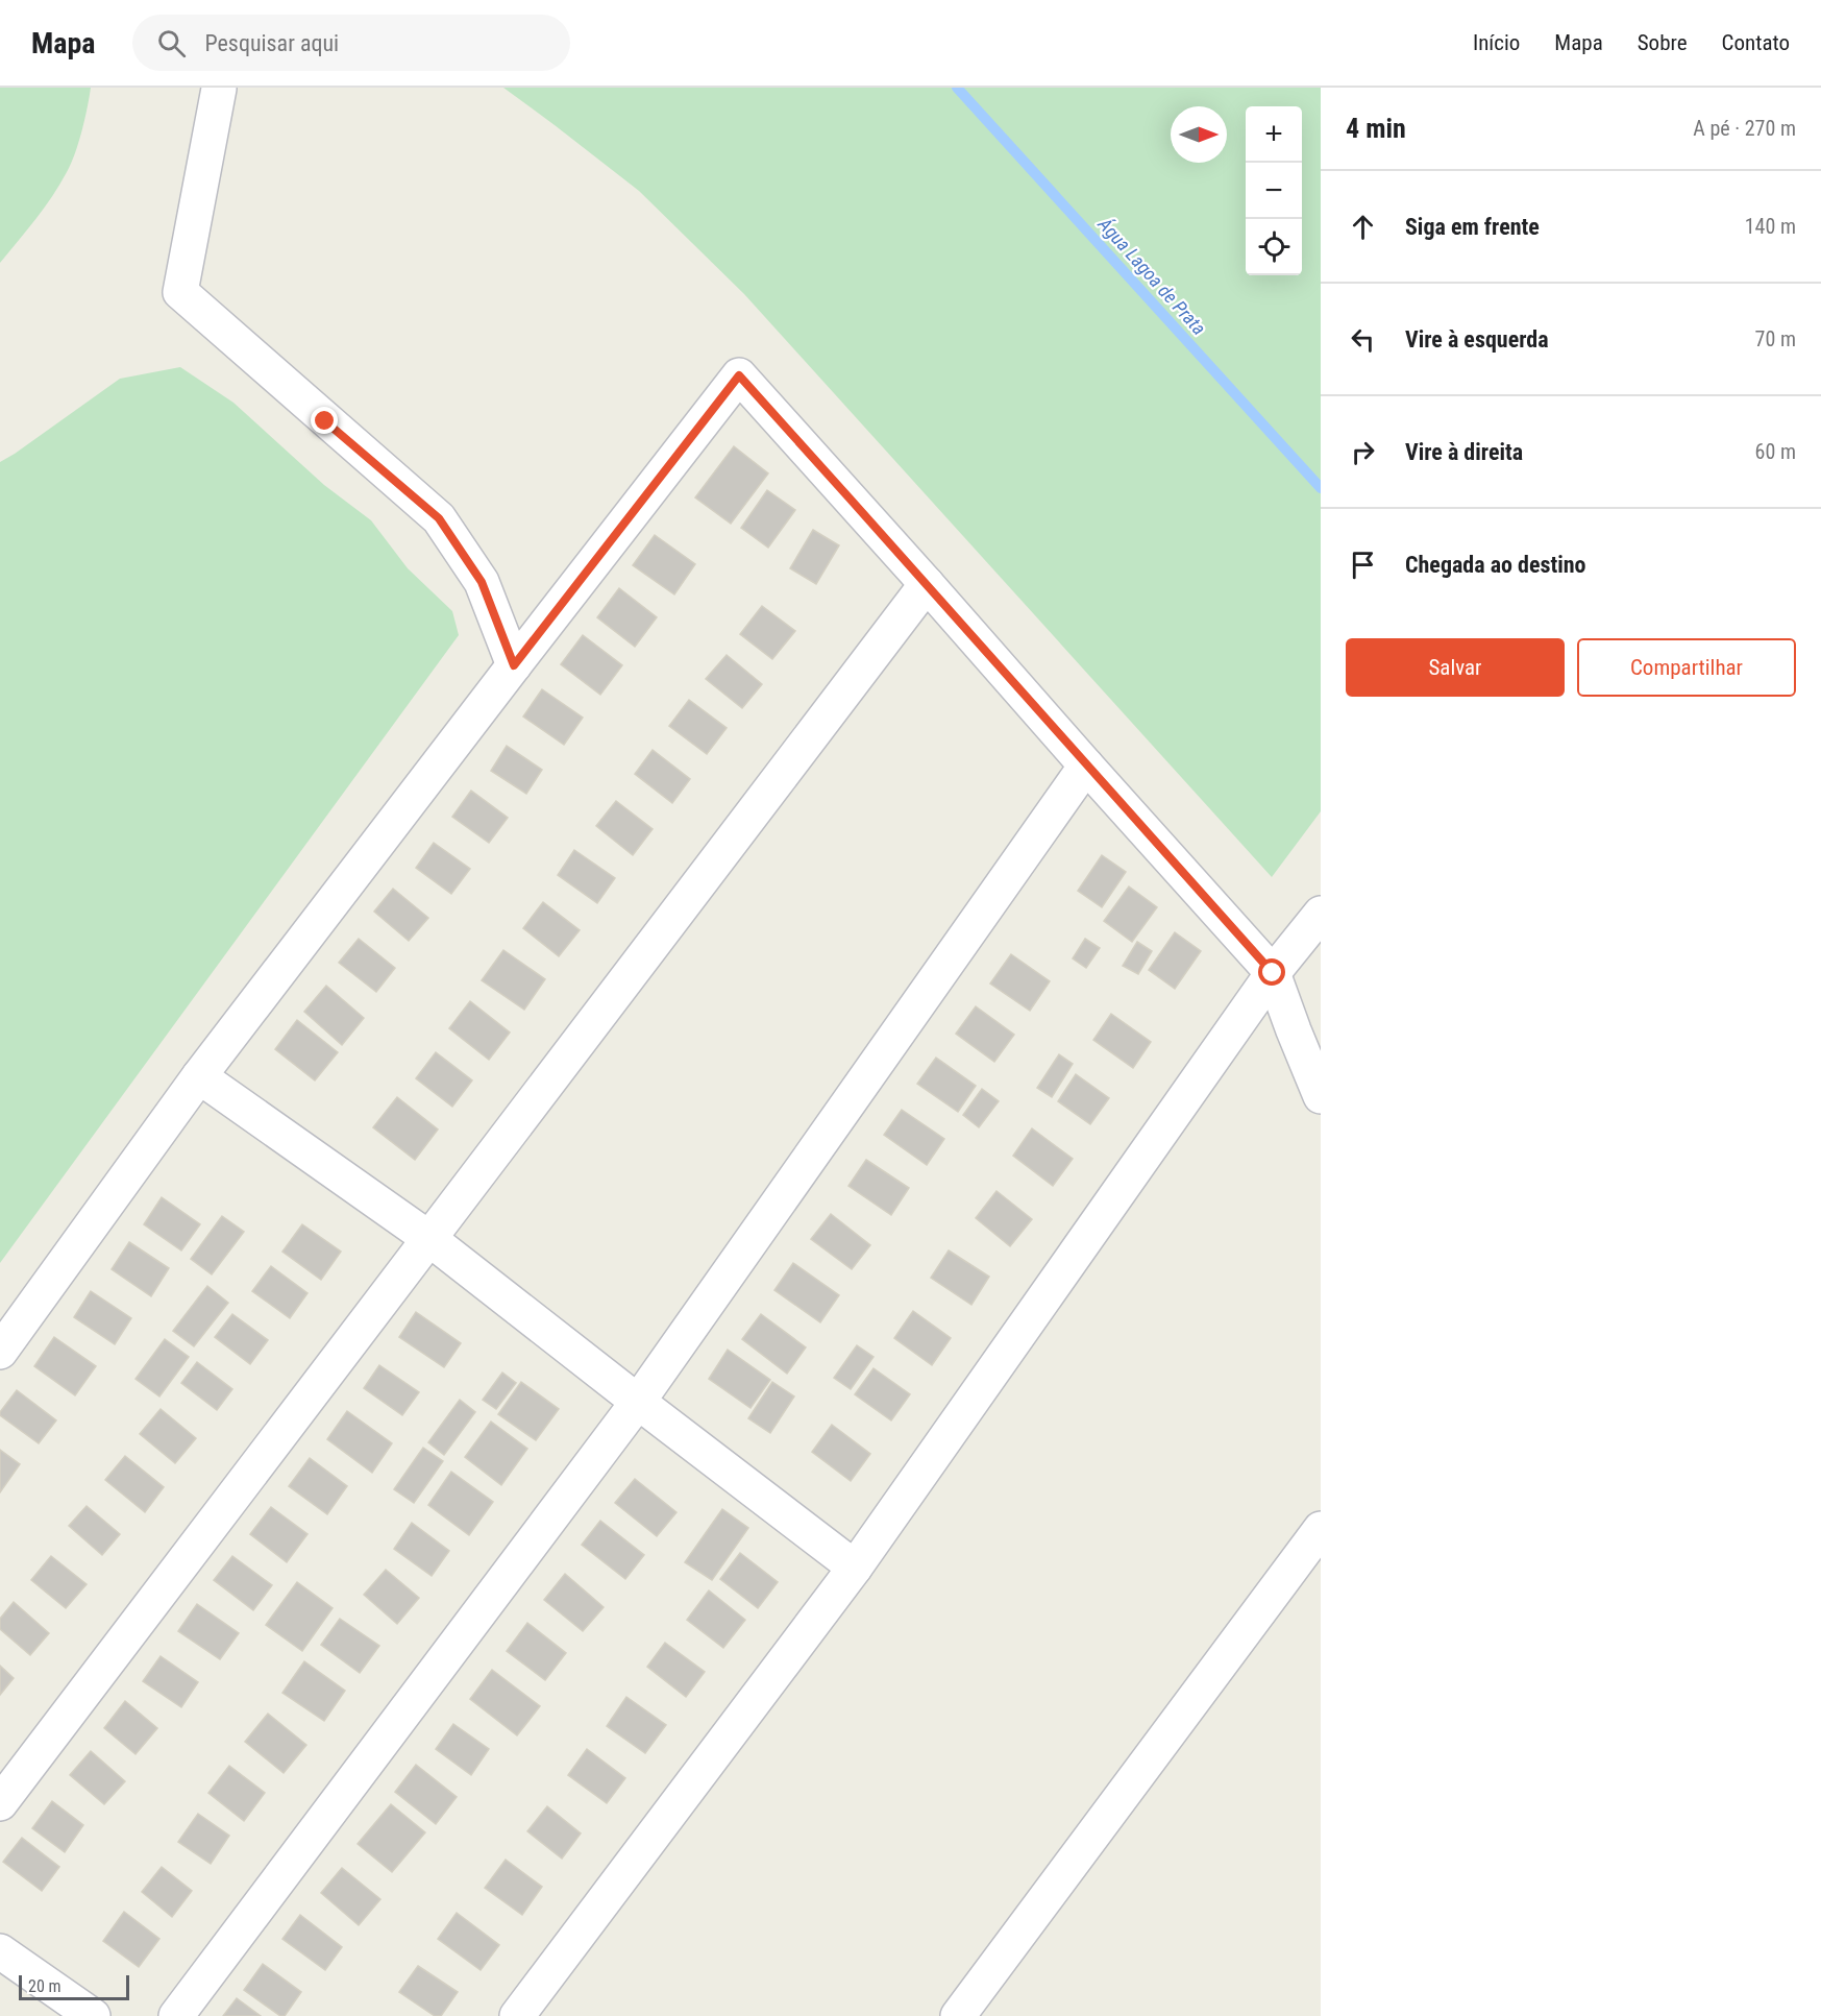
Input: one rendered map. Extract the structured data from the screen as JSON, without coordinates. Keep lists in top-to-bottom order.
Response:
{
  "water": ["Água Lagoa de Prata"],
  "scale_bar": "20 m",
  "north": "right",
  "page": {
    "header": "Mapa",
    "search": "Pesquisar aqui",
    "nav": [
      "Início",
      "Mapa",
      "Sobre",
      "Contato"
    ],
    "heading": ["4 min", "A pé · 270 m"],
    "map_buttons": ["+", "−"],
    "list": [
      ["Siga em frente", "140 m"],
      ["Vire à esquerda", "70 m"],
      ["Vire à direita", "60 m"],
      "Chegada ao destino"
    ],
    "buttons": ["Salvar", "Compartilhar"],
    "scale": "20 m"
  }
}
